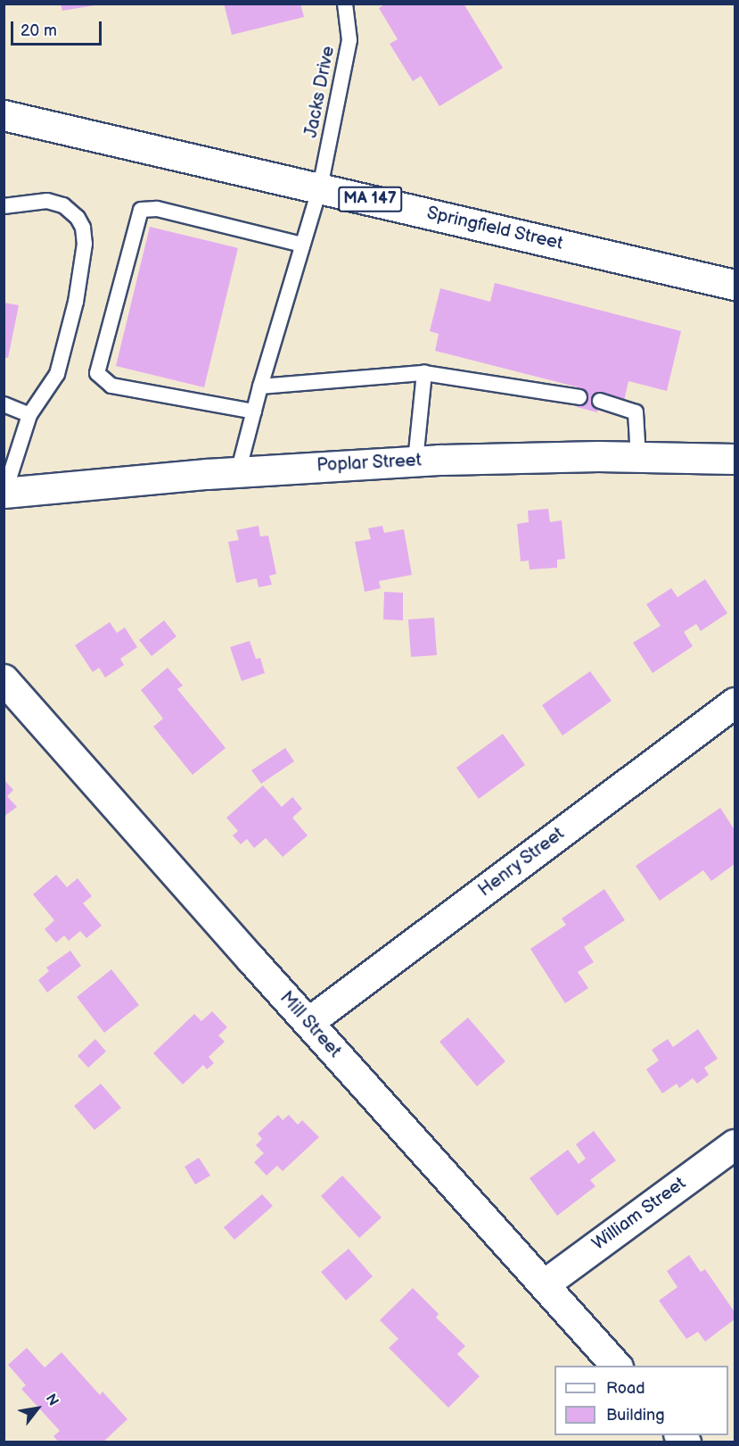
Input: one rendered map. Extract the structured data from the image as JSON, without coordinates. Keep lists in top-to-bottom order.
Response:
{
  "streets": {
    "street": [
      "MA 147",
      "Springfield Street",
      "Poplar Street",
      "Henry Street",
      "Mill Street",
      "William Street"
    ],
    "lane": ["Jacks Drive"]
  },
  "crossings": [
    ["Jacks Drive", "Springfield Street"],
    ["Jacks Drive", "Poplar Street"],
    ["Henry Street", "Mill Street"],
    ["Mill Street", "William Street"]
  ],
  "legend": ["Road", "Building"],
  "scale_bar": "20 m",
  "north": "top right"
}
